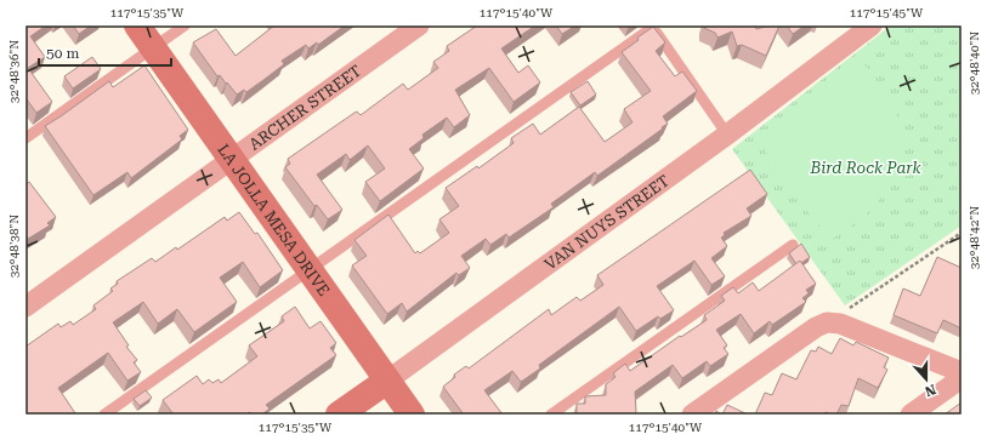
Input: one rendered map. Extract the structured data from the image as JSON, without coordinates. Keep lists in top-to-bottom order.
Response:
{
  "streets": {
    "street": ["ARCHER STREET", "LA JOLLA MESA DRIVE", "VAN NUYS STREET"]
  },
  "crossings": [
    ["ARCHER STREET", "LA JOLLA MESA DRIVE"],
    ["LA JOLLA MESA DRIVE", "VAN NUYS STREET"]
  ],
  "parks": ["Bird Rock Park"],
  "scale_bar": "50 m",
  "north": "bottom",
  "coordinates": [
    "117°15'35\"W",
    "117°15'40\"W",
    "117°15'45\"W",
    "32°48'40\"N",
    "32°48'36\"N",
    "32°48'42\"N",
    "32°48'38\"N"
  ]
}
